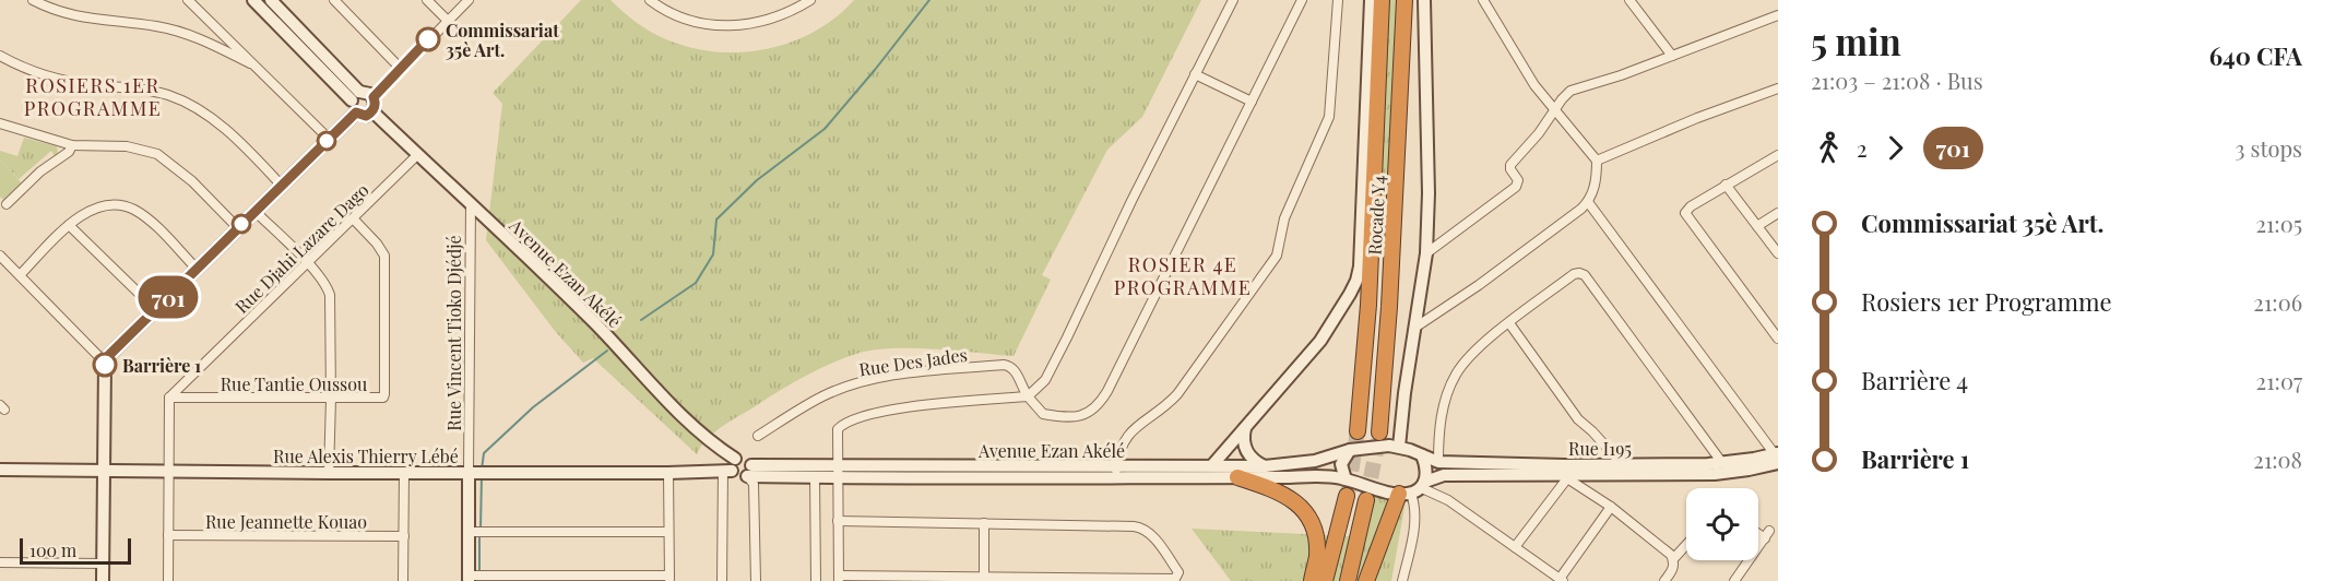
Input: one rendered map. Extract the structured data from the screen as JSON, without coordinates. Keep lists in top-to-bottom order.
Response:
{
  "streets": {
    "highway": ["Rocade Y4"],
    "main road": [
      "Avenue Ezan Akélé",
      "Rue Vincent Tioko Djédjé",
      "Rue I195",
      "Rue Alexis Thierry Lébé"
    ],
    "street": [
      "Rue Djahi Lazare Dago",
      "Rue Des Jades",
      "Rue Tantie Oussou",
      "Rue Jeannette Kouao"
    ]
  },
  "crossings": [
    ["Rue Djahi Lazare Dago", "Avenue Ezan Akélé"],
    ["Rue Djahi Lazare Dago", "Rue Tantie Oussou"],
    ["Avenue Ezan Akélé", "Rue Vincent Tioko Djédjé"],
    ["Avenue Ezan Akélé", "Rue I195"],
    ["Avenue Ezan Akélé", "Rue Alexis Thierry Lébé"],
    ["Rue Vincent Tioko Djédjé", "Rue Alexis Thierry Lébé"]
  ],
  "districts": ["ROSIERS 1ER PROGRAMME", "ROSIER 4E PROGRAMME"],
  "places": ["Commissariat 35è Art.", "Barrière 1"],
  "lines": ["bus line 701"],
  "scale_bar": "100 m",
  "page": {
    "on_map": "701",
    "heading": ["5 min", "21:03 – 21:08 · Bus", "640 CFA"],
    "legs": ["2", "701", "3 stops"],
    "list": [
      {
        "name": "Commissariat 35è Art.",
        "value": "21:05"
      },
      {
        "name": "Rosiers 1er Programme",
        "value": "21:06"
      },
      {
        "name": "Barrière 4",
        "value": "21:07"
      },
      {
        "name": "Barrière 1",
        "value": "21:08"
      }
    ],
    "scale": "100 m"
  }
}
